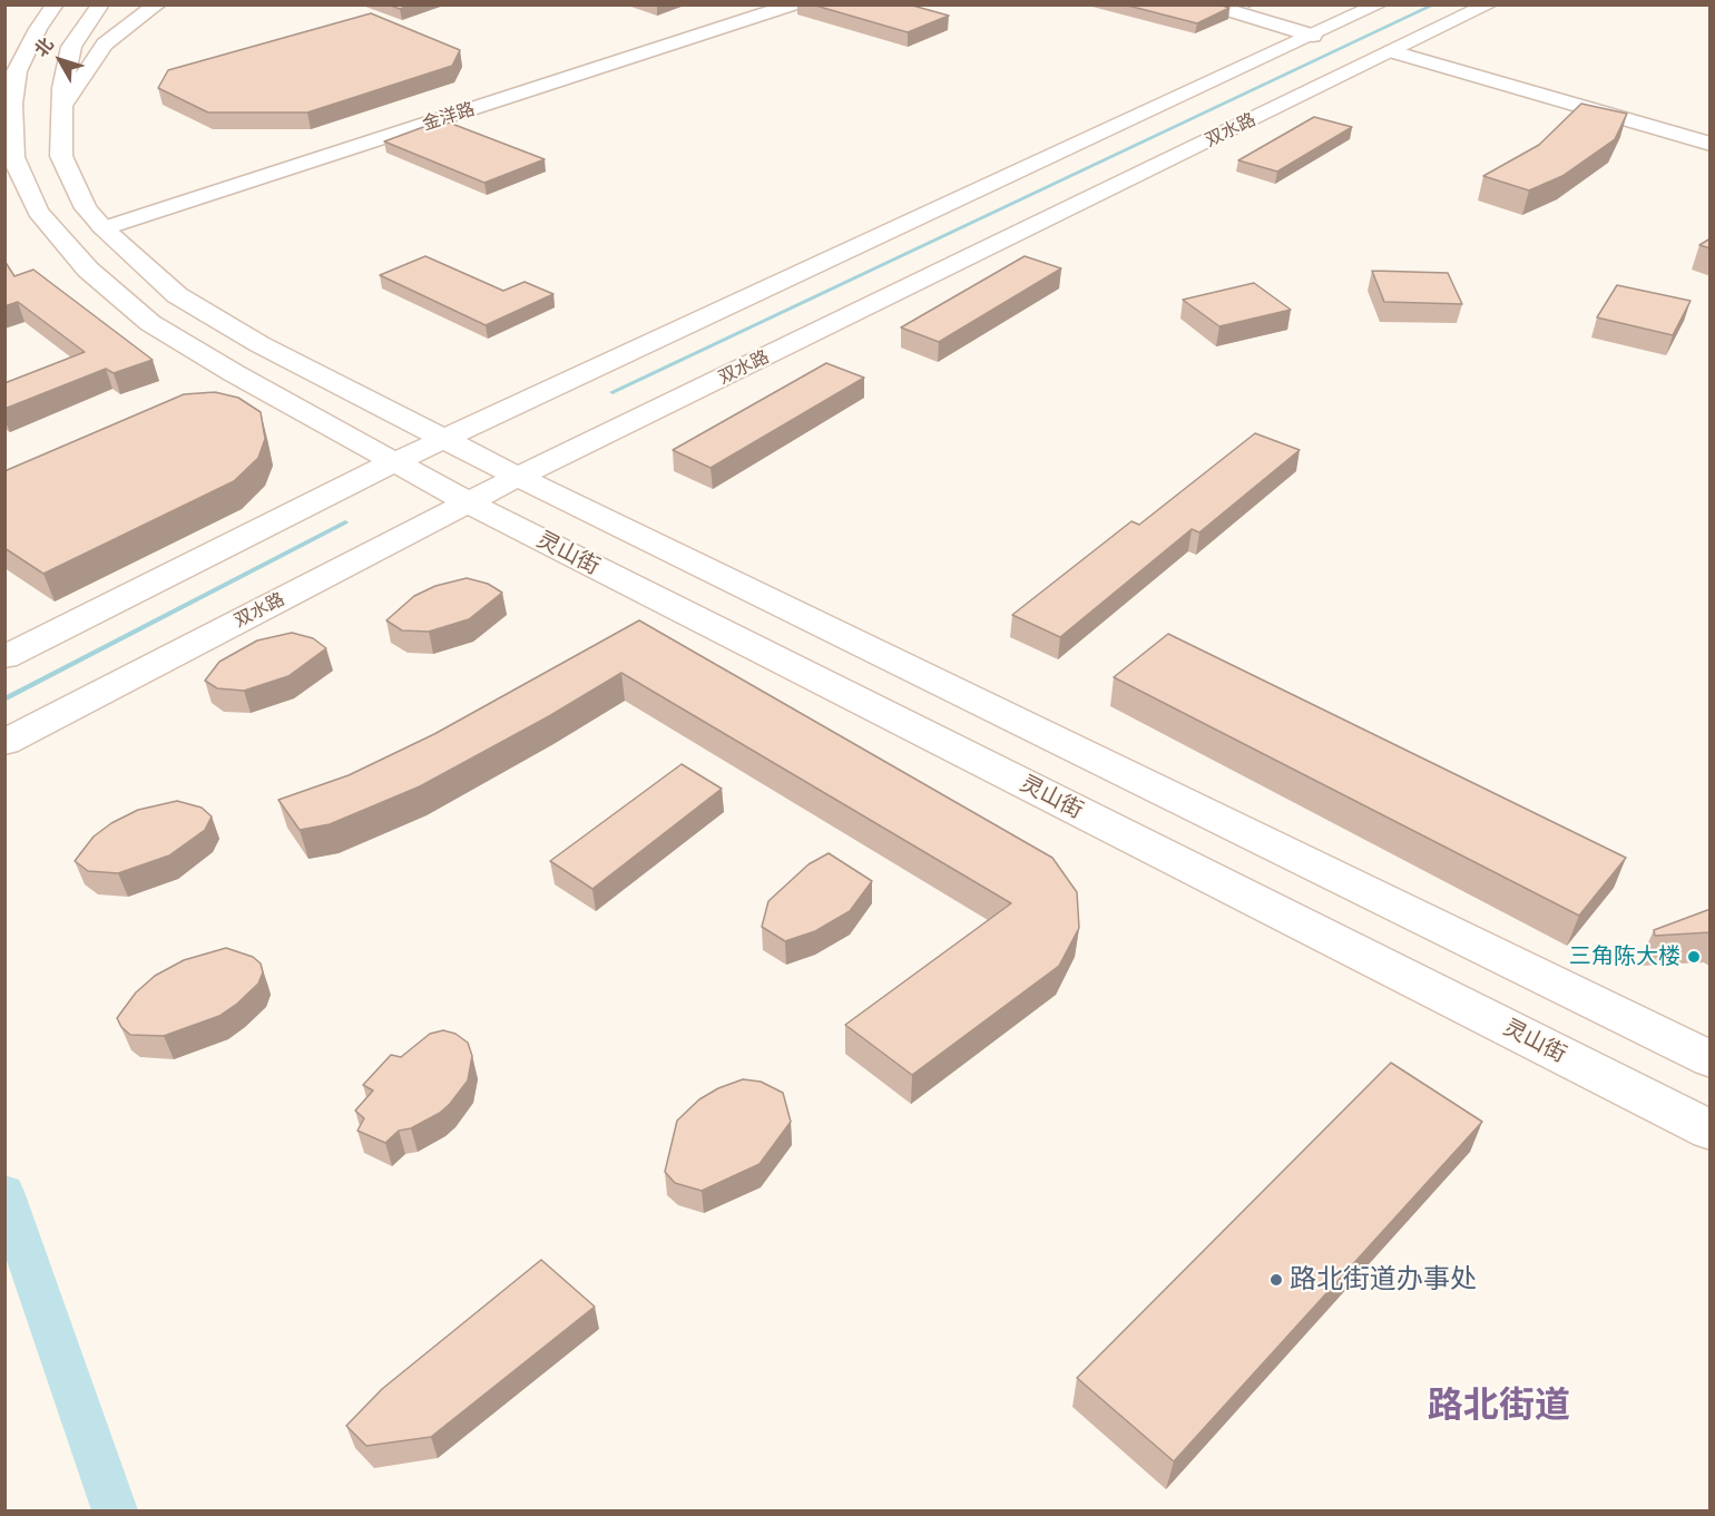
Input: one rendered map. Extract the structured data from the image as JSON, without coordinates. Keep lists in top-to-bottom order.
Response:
{
  "streets": {
    "main road": ["金洋路", "双水路", "灵山街"]
  },
  "crossings": [
    ["双水路", "灵山街"]
  ],
  "districts": ["路北街道"],
  "places": ["三角陈大楼", "路北街道办事处"],
  "north": "top left"
}
